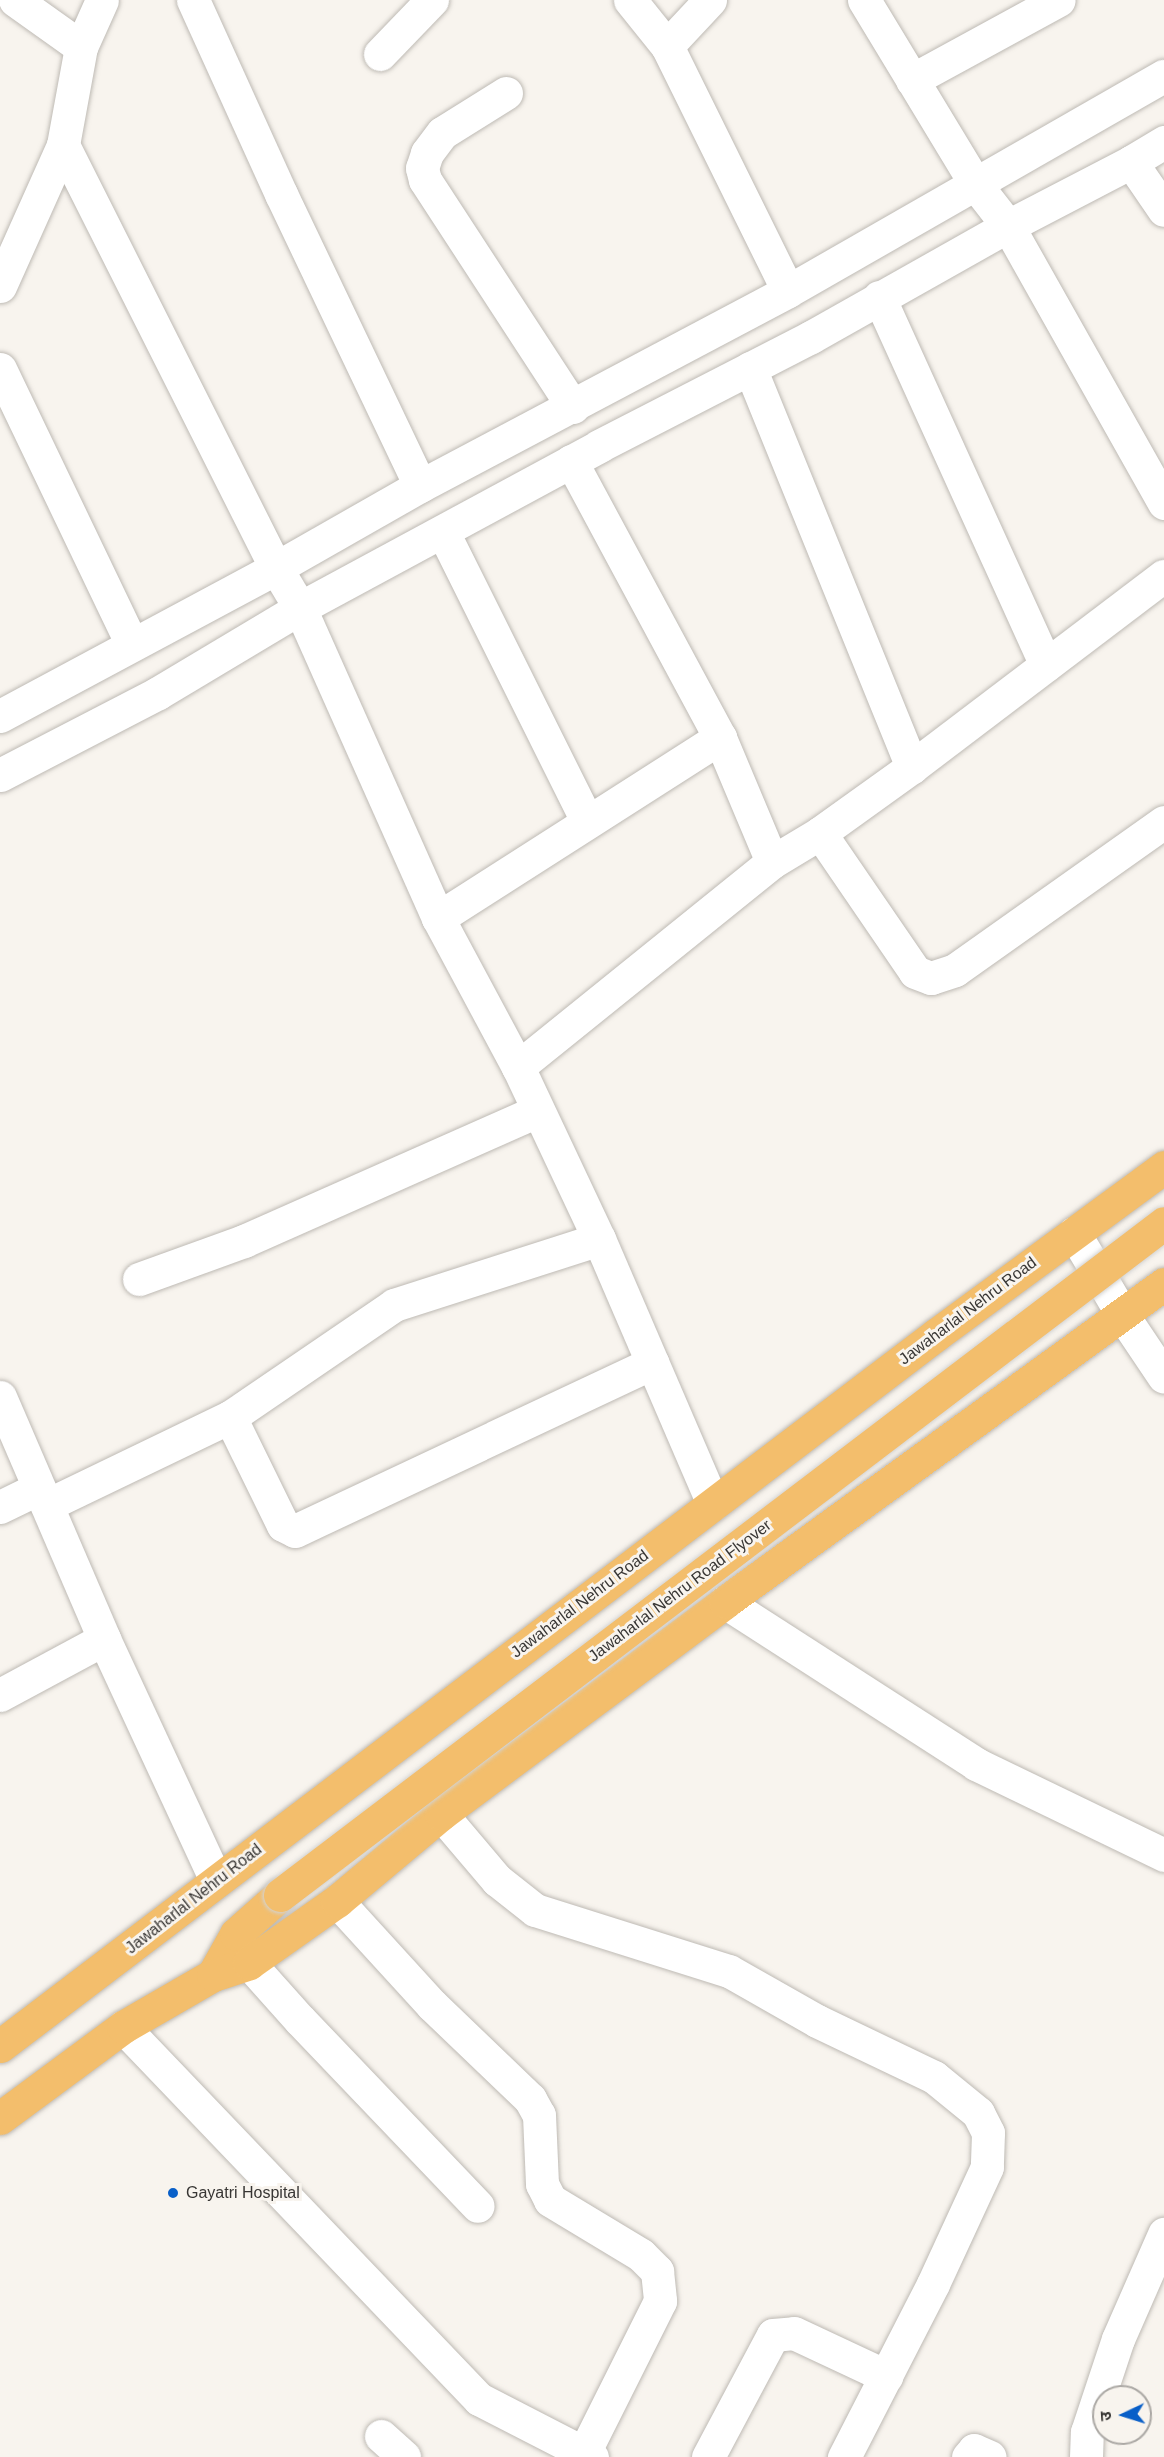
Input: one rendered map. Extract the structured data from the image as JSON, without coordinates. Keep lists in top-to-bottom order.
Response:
{
  "streets": {
    "highway": ["Jawaharlal Nehru Road", "Jawaharlal Nehru Road Flyover"]
  },
  "places": ["Gayatri Hospital"],
  "north": "left"
}
